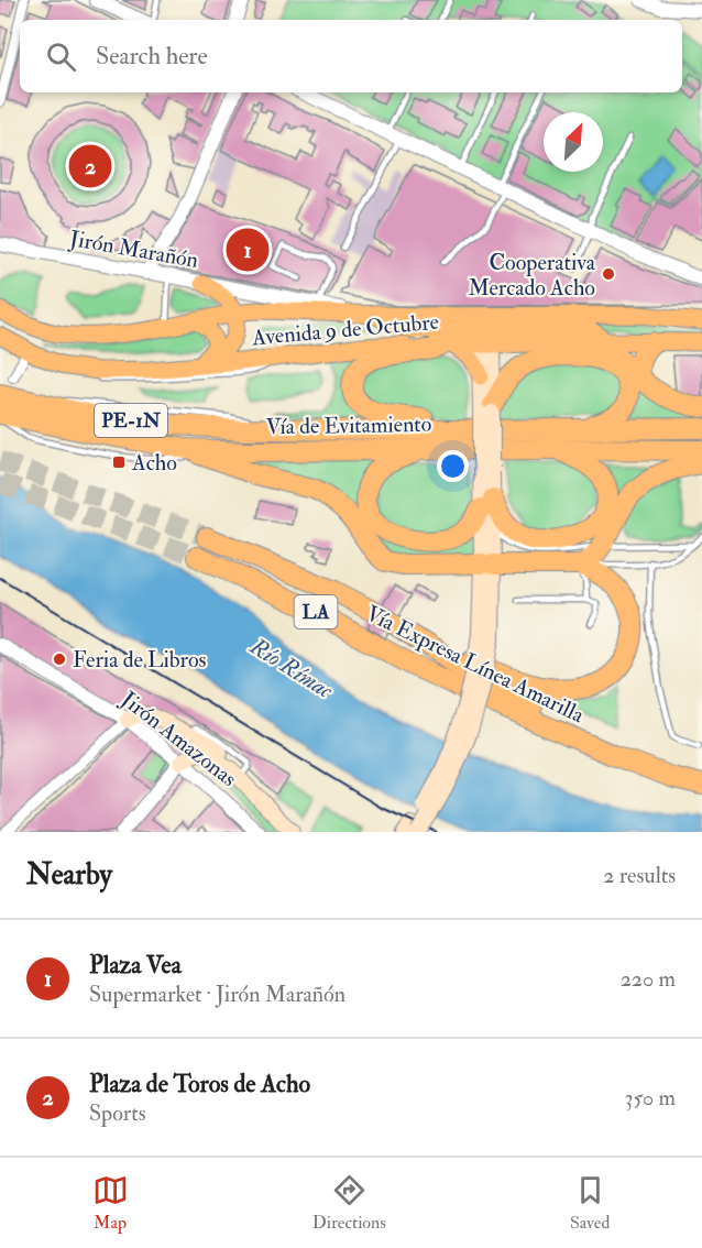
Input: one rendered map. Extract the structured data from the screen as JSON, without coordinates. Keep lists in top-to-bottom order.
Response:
{
  "streets": {
    "highway": [
      "PE-1N",
      "Vía de Evitamiento",
      "LA",
      "Vía Expresa Línea Amarilla"
    ],
    "main road": ["Avenida 9 de Octubre"],
    "street": ["Jirón Marañón", "Jirón Amazonas"]
  },
  "crossings": [
    ["Jirón Marañón", "Avenida 9 de Octubre"]
  ],
  "water": ["Río Rímac"],
  "places": {
    "other": ["Cooperativa Mercado Acho", "Feria de Libros"],
    "transit": ["Acho"]
  },
  "north": "top right",
  "page": {
    "search": "Search here",
    "pins": ["2", "1"],
    "heading": ["Nearby", "2 results"],
    "list": [
      {
        "mark": "1",
        "name": "Plaza Vea",
        "note": "Supermarket · Jirón Marañón",
        "value": "220 m"
      },
      {
        "mark": "2",
        "name": "Plaza de Toros de Acho",
        "note": "Sports",
        "value": "350 m"
      }
    ],
    "nav": ["Map", "Directions", "Saved"]
  }
}
